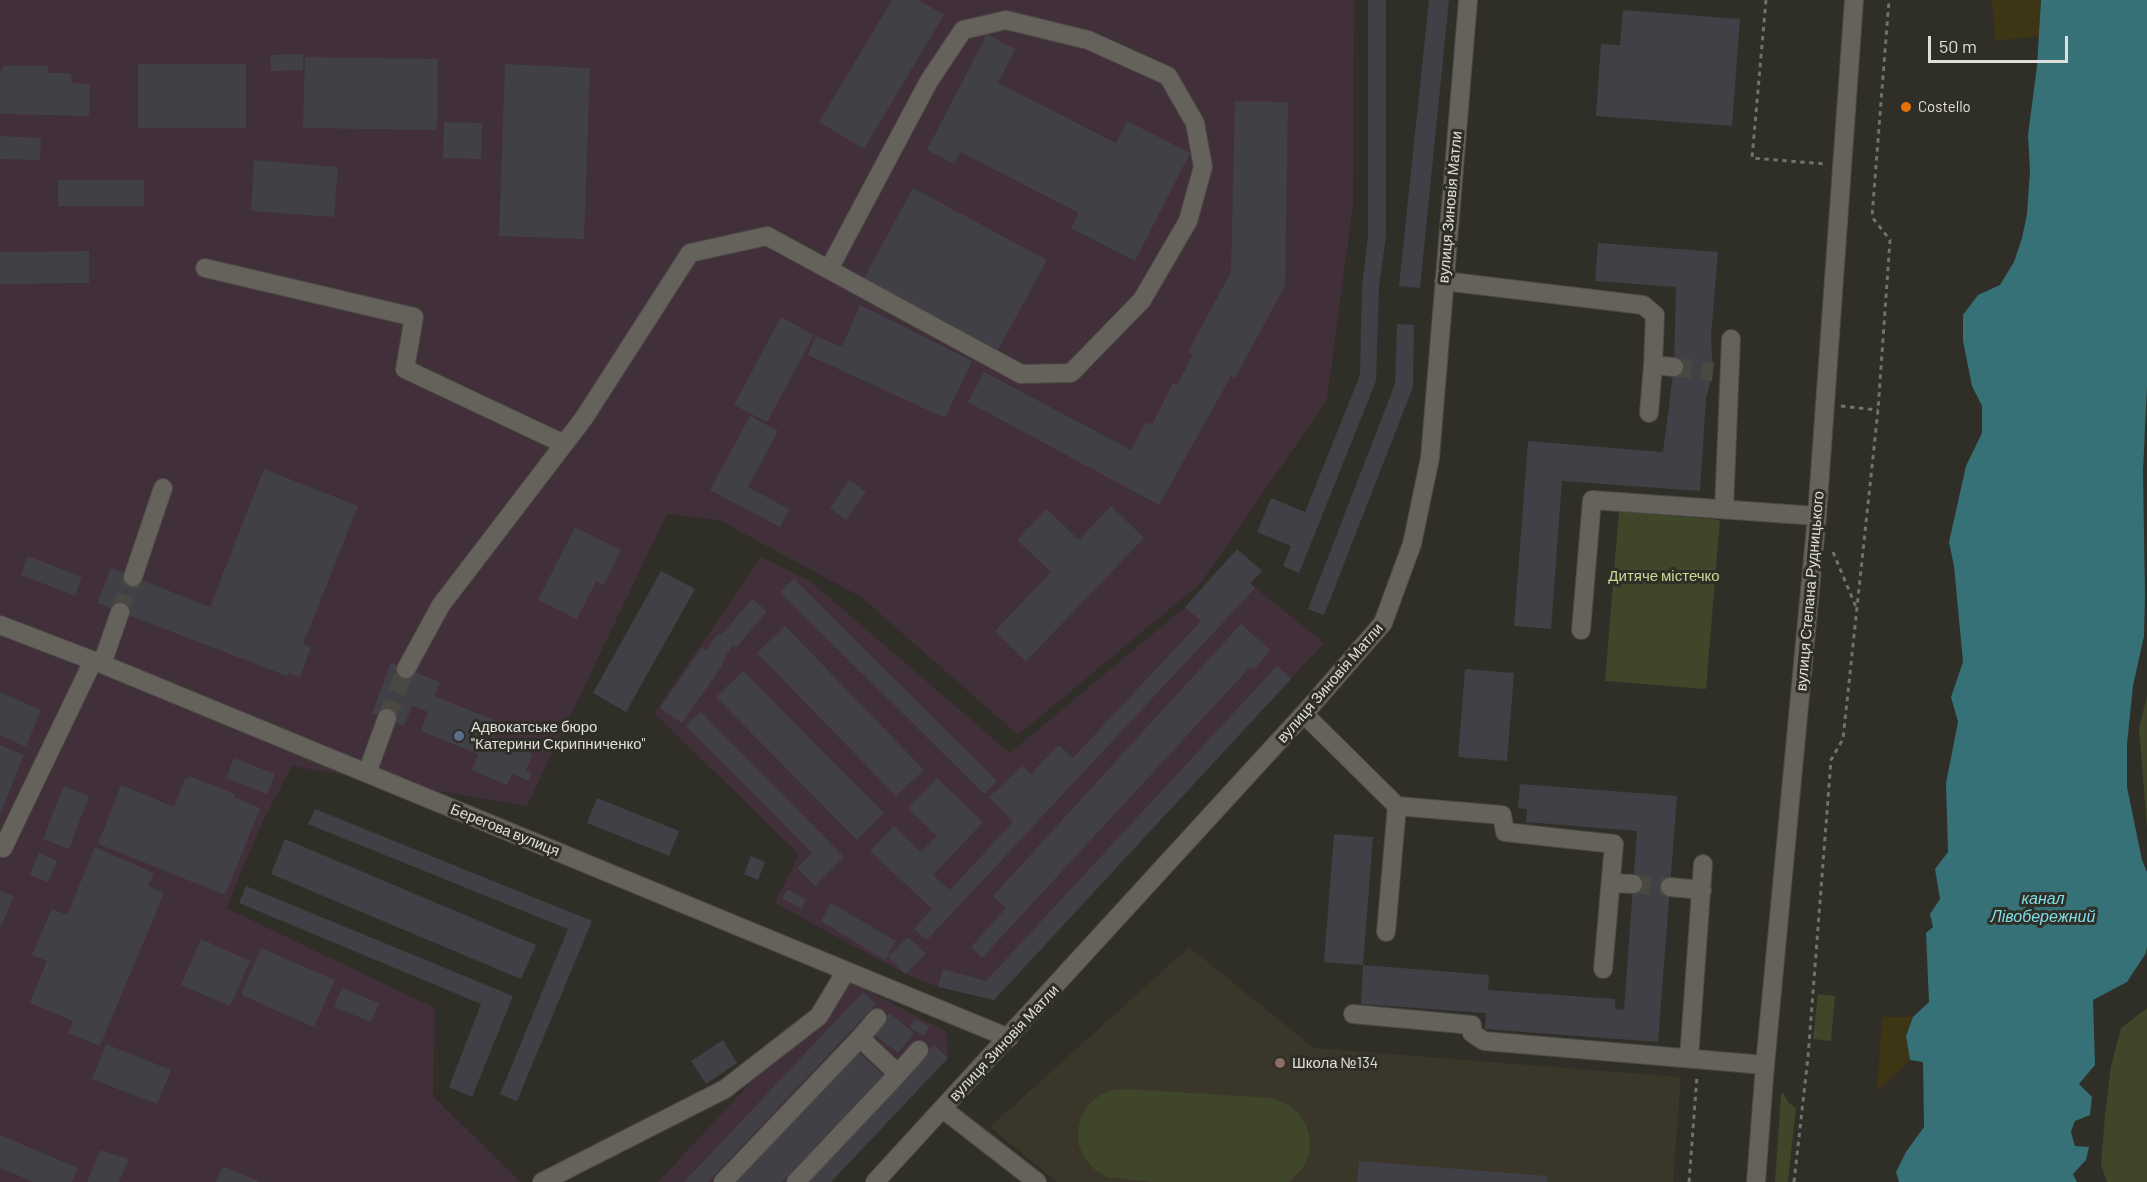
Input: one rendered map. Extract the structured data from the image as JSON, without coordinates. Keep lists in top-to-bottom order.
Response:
{
  "streets": {
    "street": ["вулиця Зиновія Матли", "вулиця Степана Рудницького", "Берегова вулиця"]
  },
  "crossings": [
    ["вулиця Зиновія Матли", "Берегова вулиця"]
  ],
  "water": ["канал Лівобережний"],
  "parks": ["Дитяче містечко"],
  "places": ["Costello", "Адвокатське бюро \"Катерини Скрипниченко\"", "Школа №134"],
  "scale_bar": "50 m"
}
